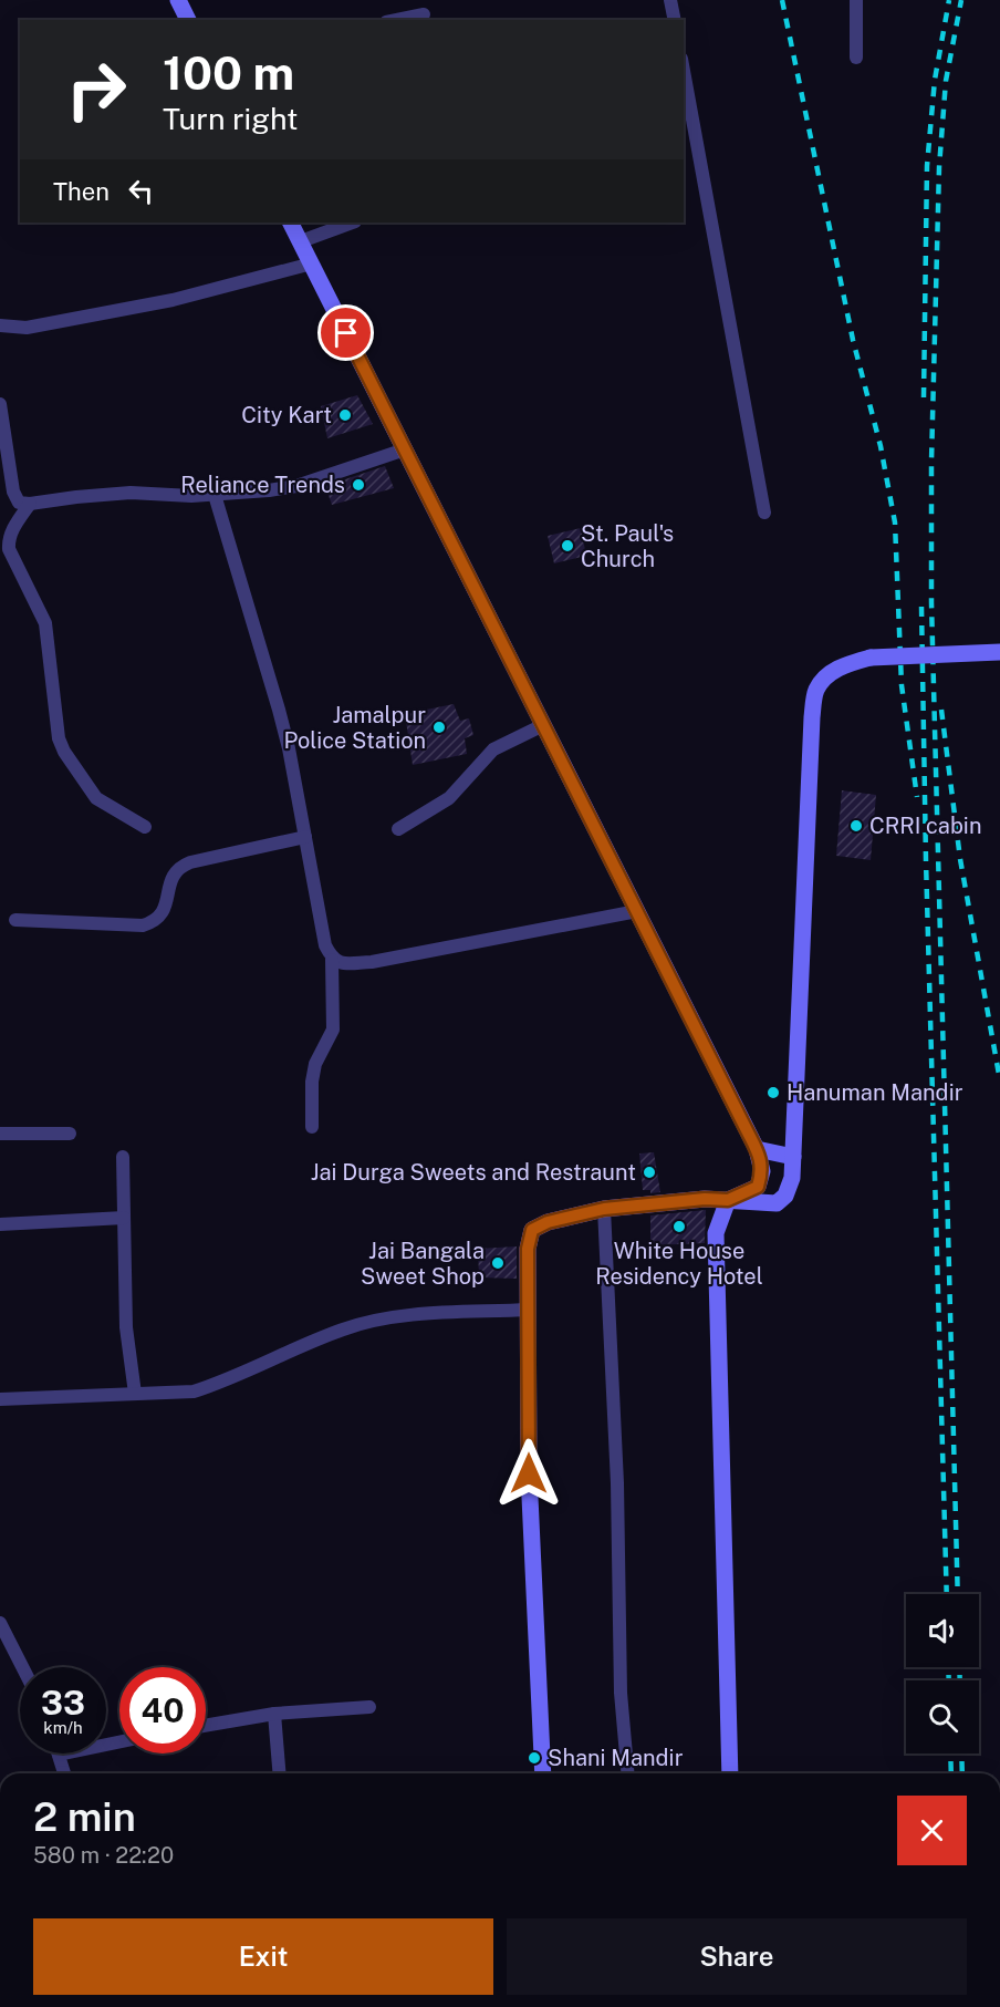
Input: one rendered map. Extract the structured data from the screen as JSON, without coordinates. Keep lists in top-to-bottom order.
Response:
{
  "places": [
    "City Kart",
    "Reliance Trends",
    "St. Paul's Church",
    "Jamalpur Police Station",
    "CRRI cabin",
    "Hanuman Mandir",
    "Jai Durga Sweets and Restraunt",
    "White House Residency Hotel",
    "Jai Bangala Sweet Shop",
    "Shani Mandir"
  ],
  "page": {
    "turn": ["100 m", "Turn right"],
    "then": "Then",
    "speed": "33 km/h",
    "limit": "40",
    "heading": ["2 min", "580 m · 22:20"],
    "buttons": ["Exit", "Share"]
  }
}
